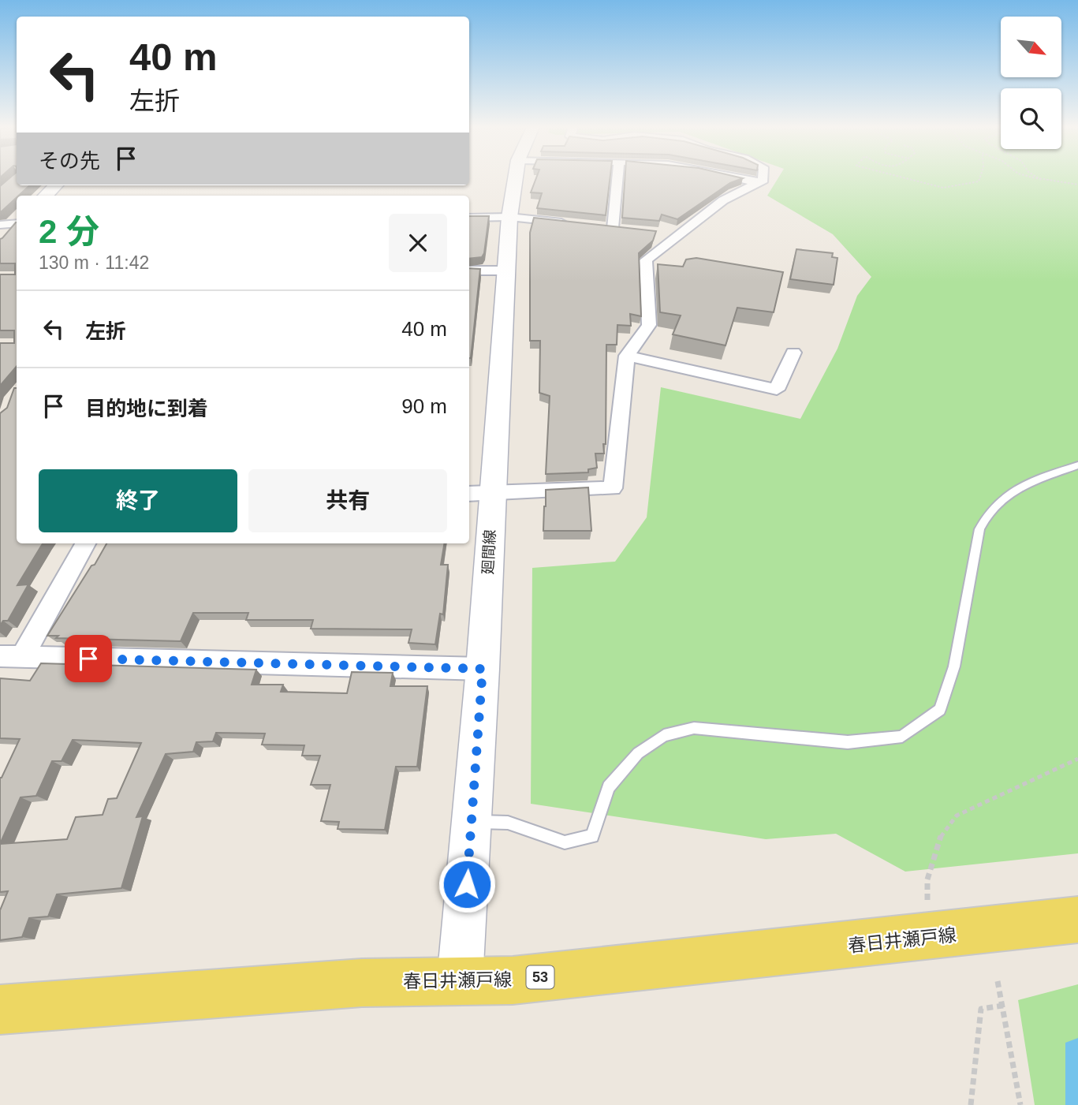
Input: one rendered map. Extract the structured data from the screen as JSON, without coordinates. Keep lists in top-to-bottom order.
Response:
{
  "streets": {
    "main road": ["春日井瀬戸線", "53"],
    "street": ["廻間線"]
  },
  "crossings": [
    ["廻間線", "春日井瀬戸線"]
  ],
  "north": "bottom right",
  "page": {
    "turn": ["40 m", "左折"],
    "then": "その先",
    "heading": ["2 分", "130 m · 11:42"],
    "list": [
      {
        "name": "左折",
        "value": "40 m"
      },
      {
        "name": "目的地に到着",
        "value": "90 m"
      }
    ],
    "buttons": ["終了", "共有"]
  }
}
